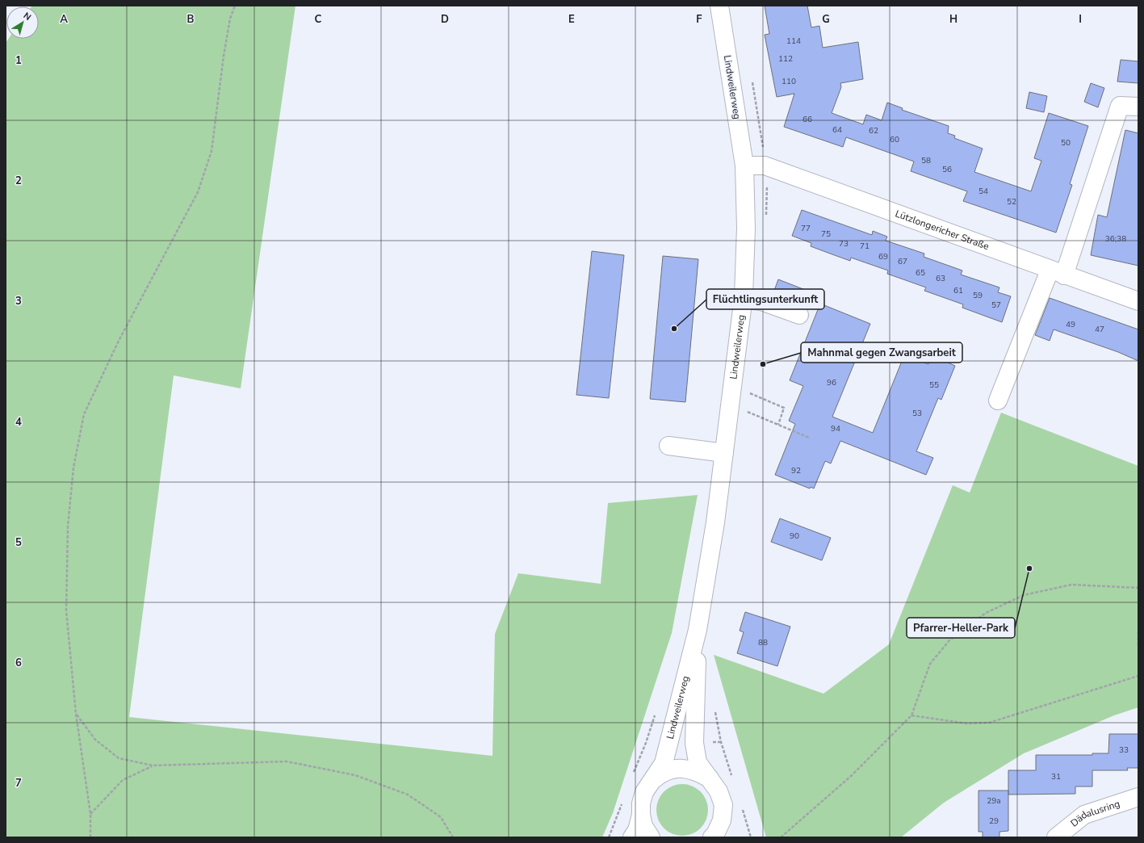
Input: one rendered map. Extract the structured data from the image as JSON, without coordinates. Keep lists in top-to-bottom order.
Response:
{
  "streets": {
    "street": ["Lindweilerweg", "Lützlongericher Straße", "Dädalusring"]
  },
  "crossings": [
    ["Lindweilerweg", "Lützlongericher Straße"]
  ],
  "places": ["Flüchtlingsunterkunft", "Mahnmal gegen Zwangsarbeit", "Pfarrer-Heller-Park"],
  "house_numbers": [
    "114",
    "112",
    "110",
    "66",
    "64",
    "62",
    "60",
    "50",
    "58",
    "56",
    "54",
    "52",
    "77",
    "75",
    "36;38",
    "73",
    "71",
    "69",
    "67",
    "65",
    "63",
    "61",
    "59",
    "57",
    "49",
    "47",
    "96",
    "55",
    "53",
    "94",
    "92",
    "90",
    "88",
    "33",
    "31",
    "29a",
    "29"
  ],
  "north": "top right",
  "grid": {
    "columns": [
      "A",
      "B",
      "C",
      "D",
      "E",
      "F",
      "G",
      "H",
      "I"
    ],
    "rows": [
      "1",
      "2",
      "3",
      "4",
      "5",
      "6",
      "7"
    ]
  }
}
